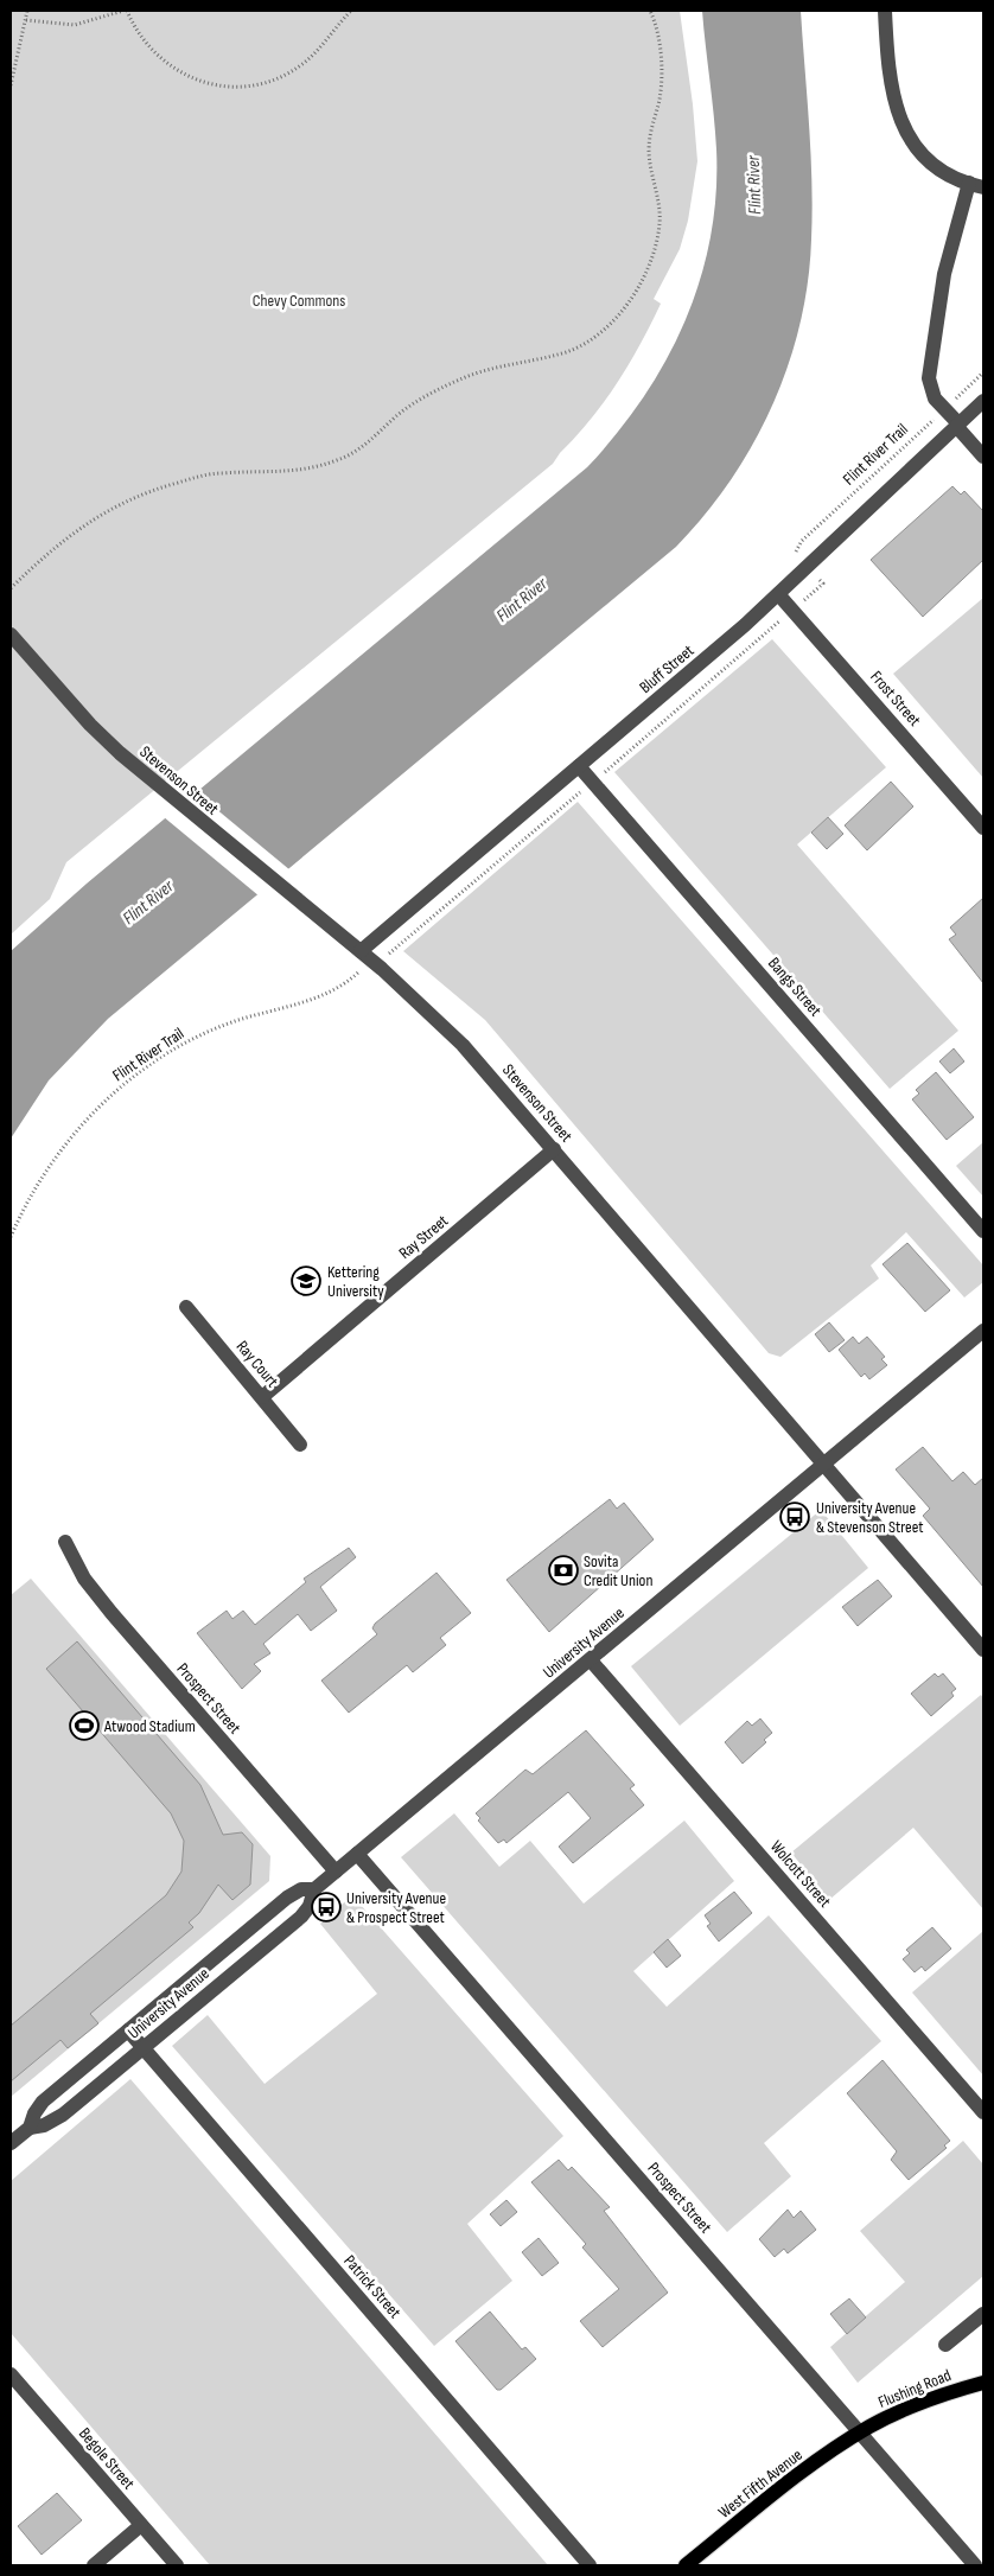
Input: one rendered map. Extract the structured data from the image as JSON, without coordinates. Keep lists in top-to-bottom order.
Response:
{
  "streets": {
    "main road": ["Flushing Road", "West Fifth Avenue"],
    "street": [
      "Bluff Street",
      "Frost Street",
      "Stevenson Street",
      "Bangs Street",
      "Ray Street",
      "Ray Court",
      "University Avenue",
      "Prospect Street",
      "Wolcott Street",
      "Patrick Street",
      "Begole Street"
    ],
    "path": ["Flint River Trail"]
  },
  "crossings": [
    ["Bluff Street", "Frost Street"],
    ["Bluff Street", "Stevenson Street"],
    ["Bluff Street", "Bangs Street"],
    ["Stevenson Street", "Ray Street"],
    ["Stevenson Street", "University Avenue"],
    ["Ray Street", "Ray Court"],
    ["University Avenue", "Prospect Street"],
    ["University Avenue", "Wolcott Street"],
    ["University Avenue", "Patrick Street"],
    ["Prospect Street", "Flushing Road"],
    ["Prospect Street", "West Fifth Avenue"],
    ["Flushing Road", "West Fifth Avenue"]
  ],
  "water": ["Flint River"],
  "parks": ["Chevy Commons"],
  "places": {
    "school or university": ["Kettering University"],
    "bus stop": ["University Avenue & Stevenson Street", "University Avenue & Prospect Street"],
    "bank": ["Sovita Credit Union"],
    "sports": ["Atwood Stadium"]
  }
}
